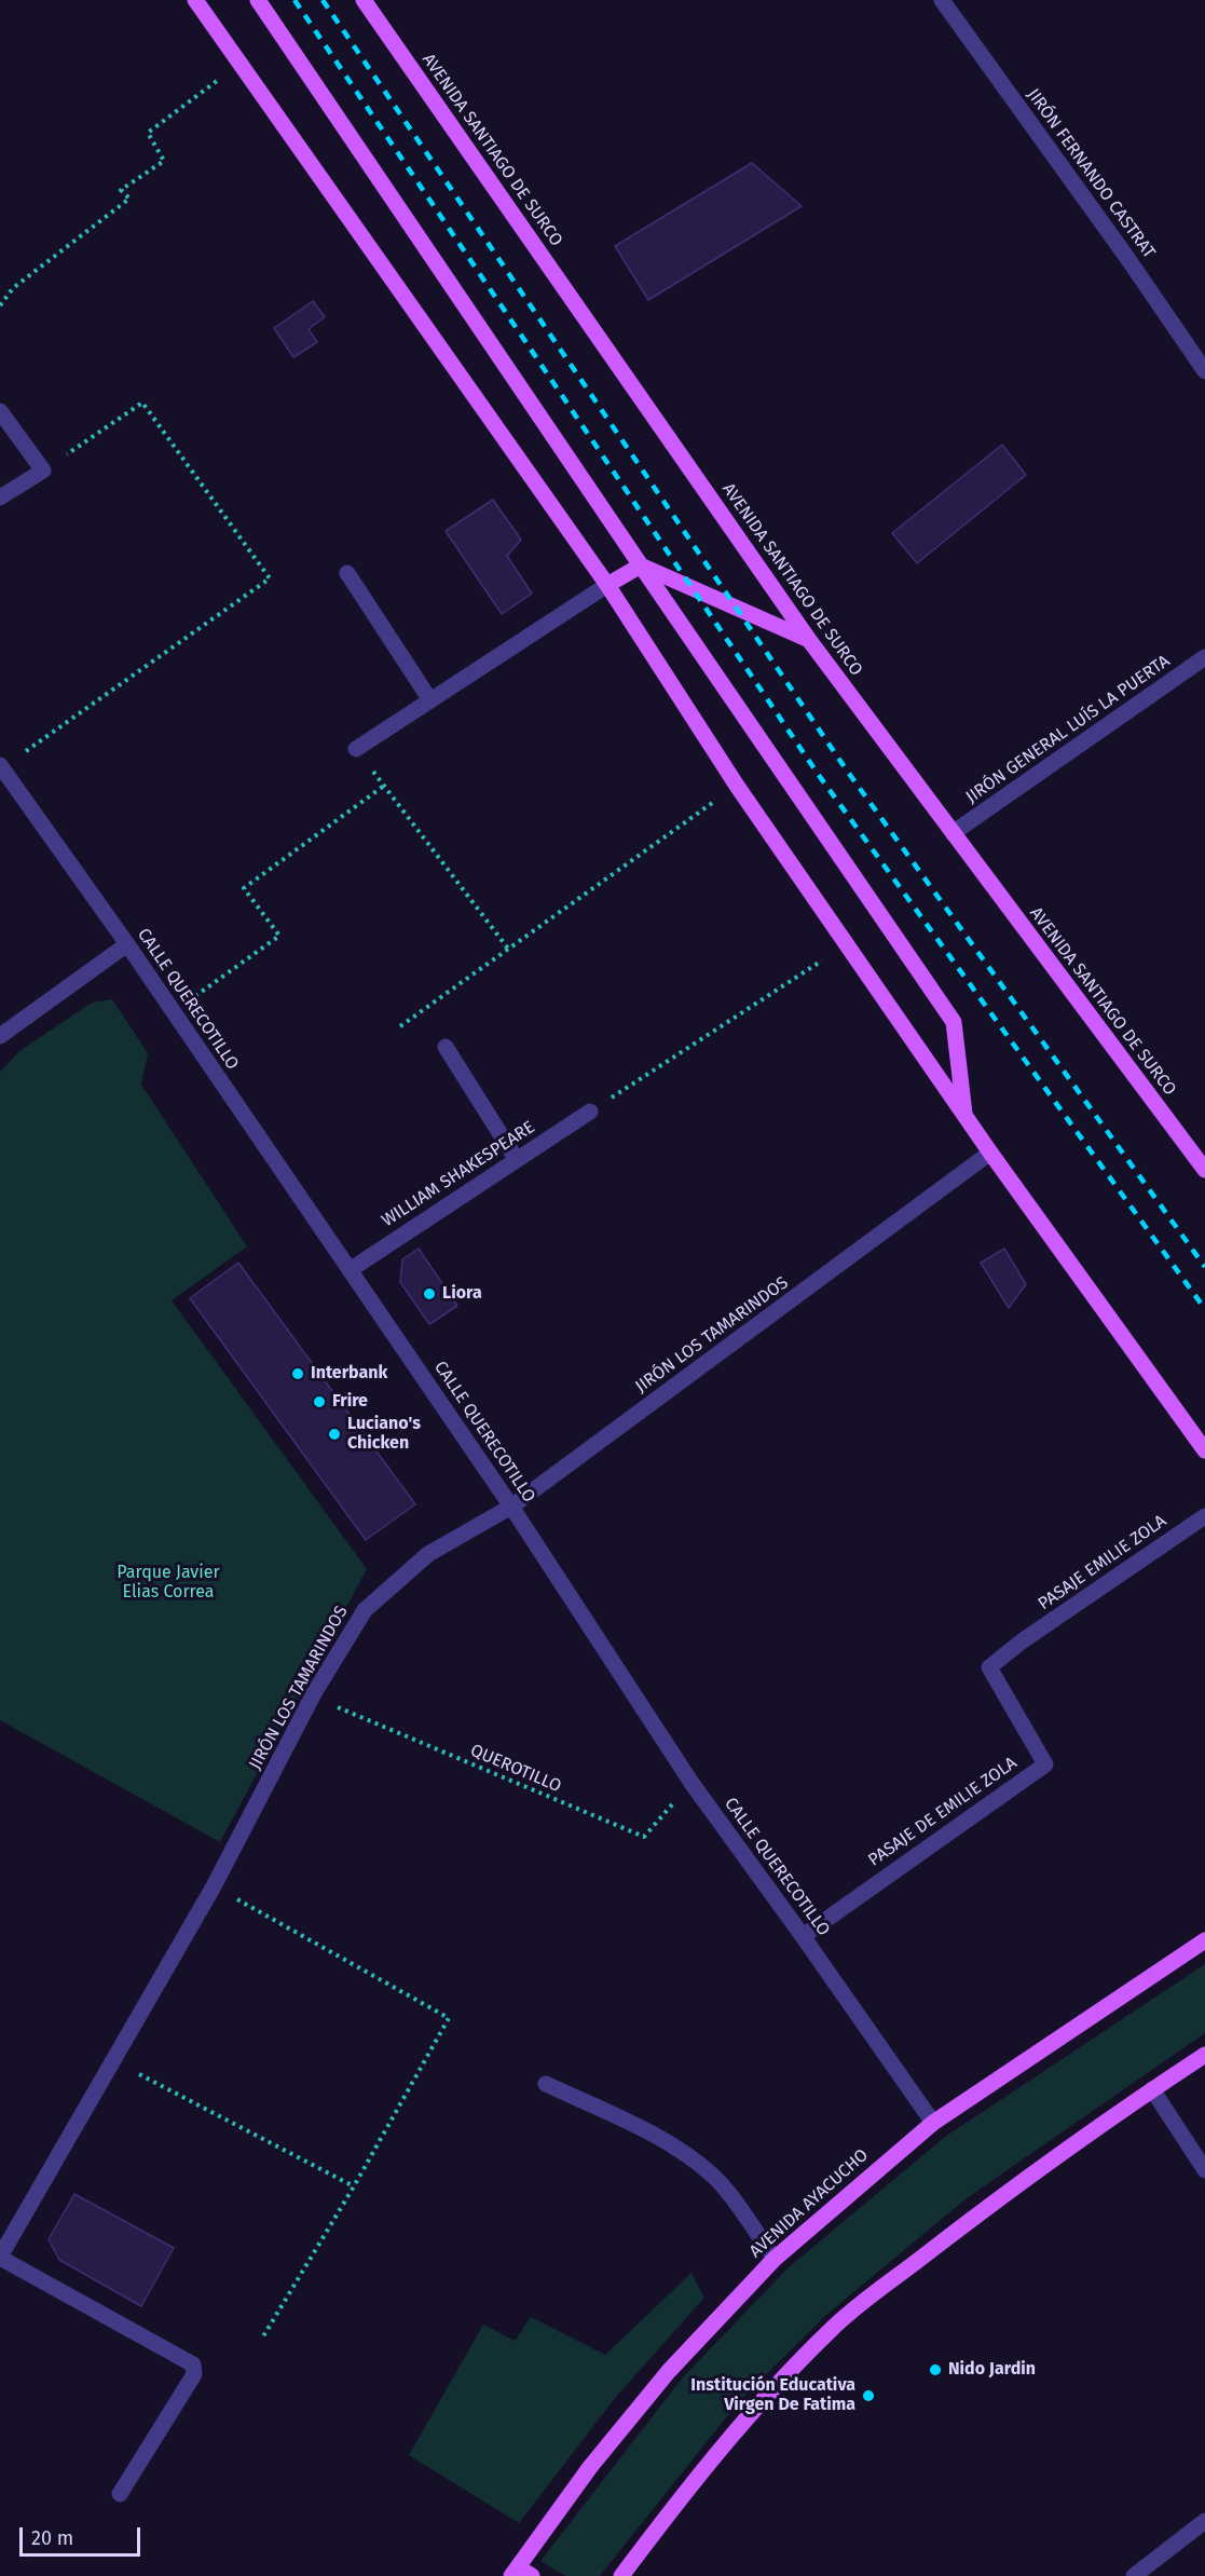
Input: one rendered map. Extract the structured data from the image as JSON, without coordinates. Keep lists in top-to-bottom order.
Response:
{
  "streets": {
    "main road": ["AVENIDA SANTIAGO DE SURCO", "AVENIDA AYACUCHO"],
    "street": [
      "JIRÓN FERNANDO CASTRAT",
      "JIRÓN GENERAL LUÍS LA PUERTA",
      "CALLE QUERECOTILLO",
      "WILLIAM SHAKESPEARE",
      "JIRÓN LOS TAMARINDOS",
      "PASAJE EMILIE ZOLA",
      "PASAJE DE EMILIE ZOLA"
    ],
    "path": ["QUEROTILLO"]
  },
  "crossings": [
    ["AVENIDA SANTIAGO DE SURCO", "JIRÓN GENERAL LUÍS LA PUERTA"],
    ["CALLE QUERECOTILLO", "WILLIAM SHAKESPEARE"],
    ["CALLE QUERECOTILLO", "JIRÓN LOS TAMARINDOS"],
    ["CALLE QUERECOTILLO", "QUEROTILLO"],
    ["CALLE QUERECOTILLO", "PASAJE DE EMILIE ZOLA"],
    ["CALLE QUERECOTILLO", "AVENIDA AYACUCHO"],
    ["JIRÓN LOS TAMARINDOS", "QUEROTILLO"],
    ["PASAJE EMILIE ZOLA", "PASAJE DE EMILIE ZOLA"]
  ],
  "parks": ["Parque Javier Elias Correa"],
  "places": [
    "Liora",
    "Interbank",
    "Frire",
    "Luciano's Chicken",
    "Nido Jardin",
    "Institución Educativa Virgen De Fatima"
  ],
  "scale_bar": "20 m"
}
